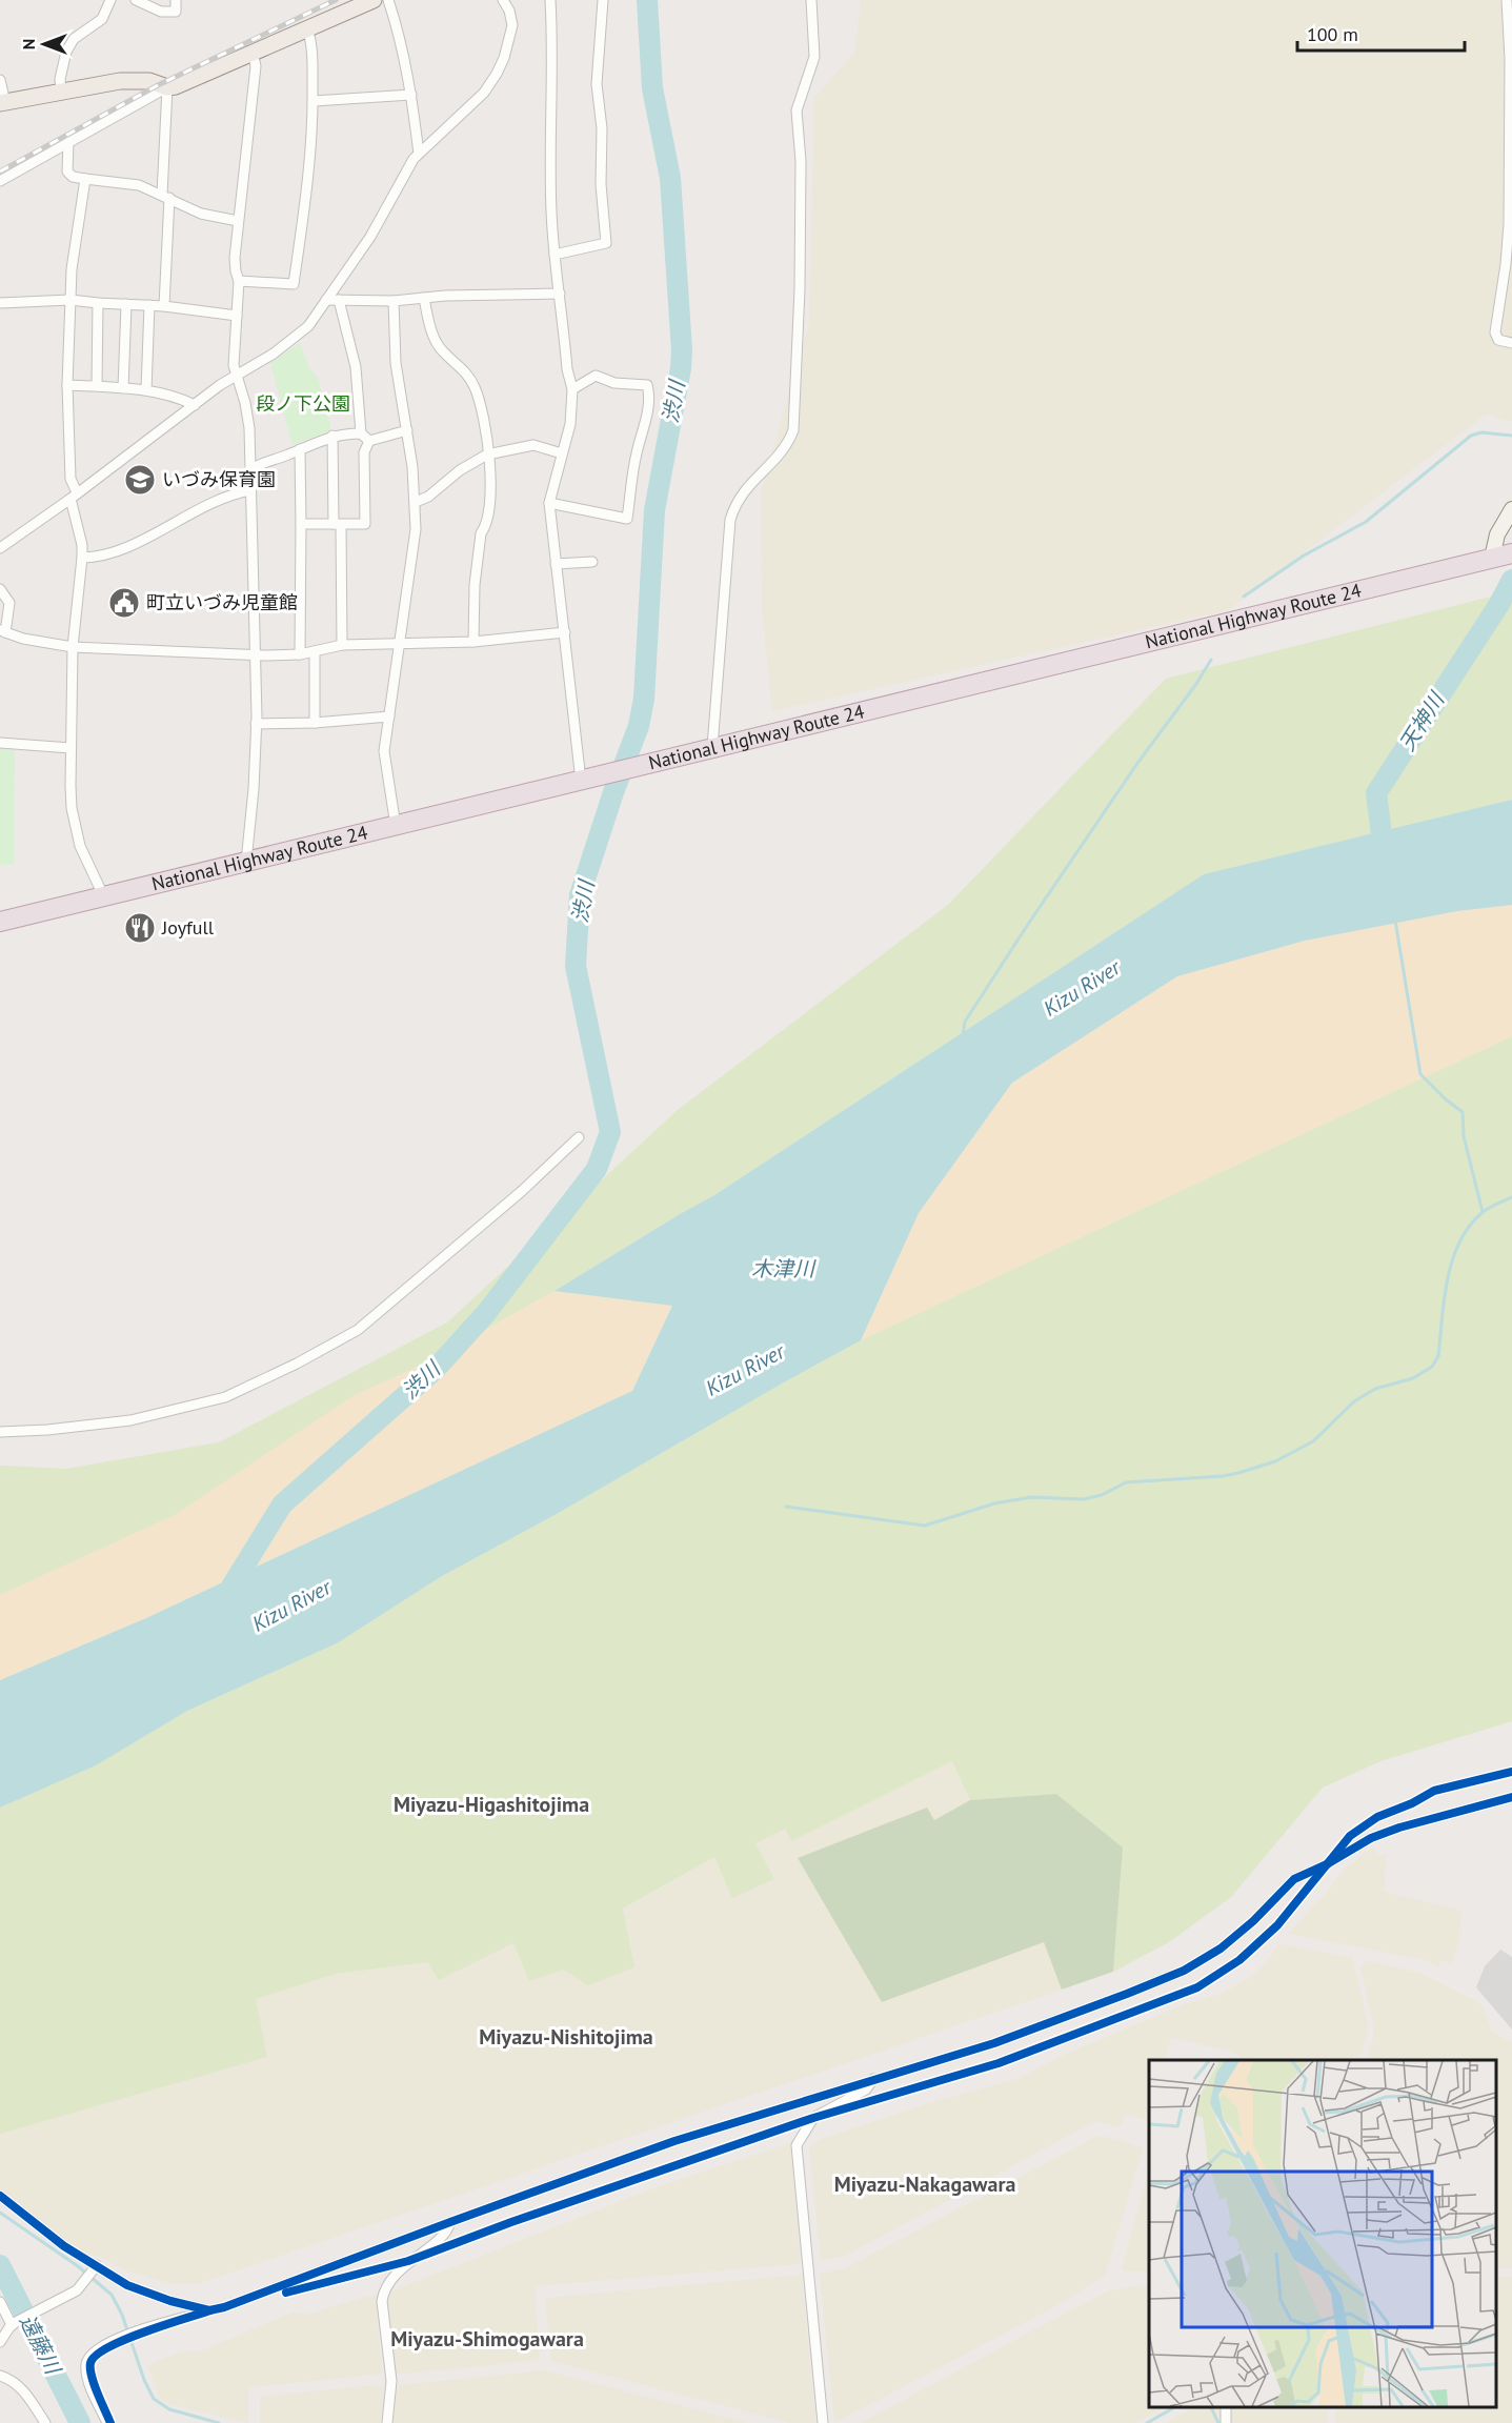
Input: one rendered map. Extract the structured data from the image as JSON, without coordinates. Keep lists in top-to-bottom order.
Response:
{
  "streets": {
    "highway": ["National Highway Route 24"]
  },
  "districts": [
    "Miyazu-Higashitojima",
    "Miyazu-Nishitojima",
    "Miyazu-Nakagawara",
    "Miyazu-Shimogawara"
  ],
  "water": [
    "渋川",
    "天神川",
    "Kizu River",
    "木津川",
    "遠藤川"
  ],
  "parks": ["段ノ下公園"],
  "places": {
    "school or university": ["いづみ保育園"],
    "public building": ["町立いづみ児童館"],
    "restaurant": ["Joyfull"]
  },
  "scale_bar": "100 m",
  "north": "left"
}
